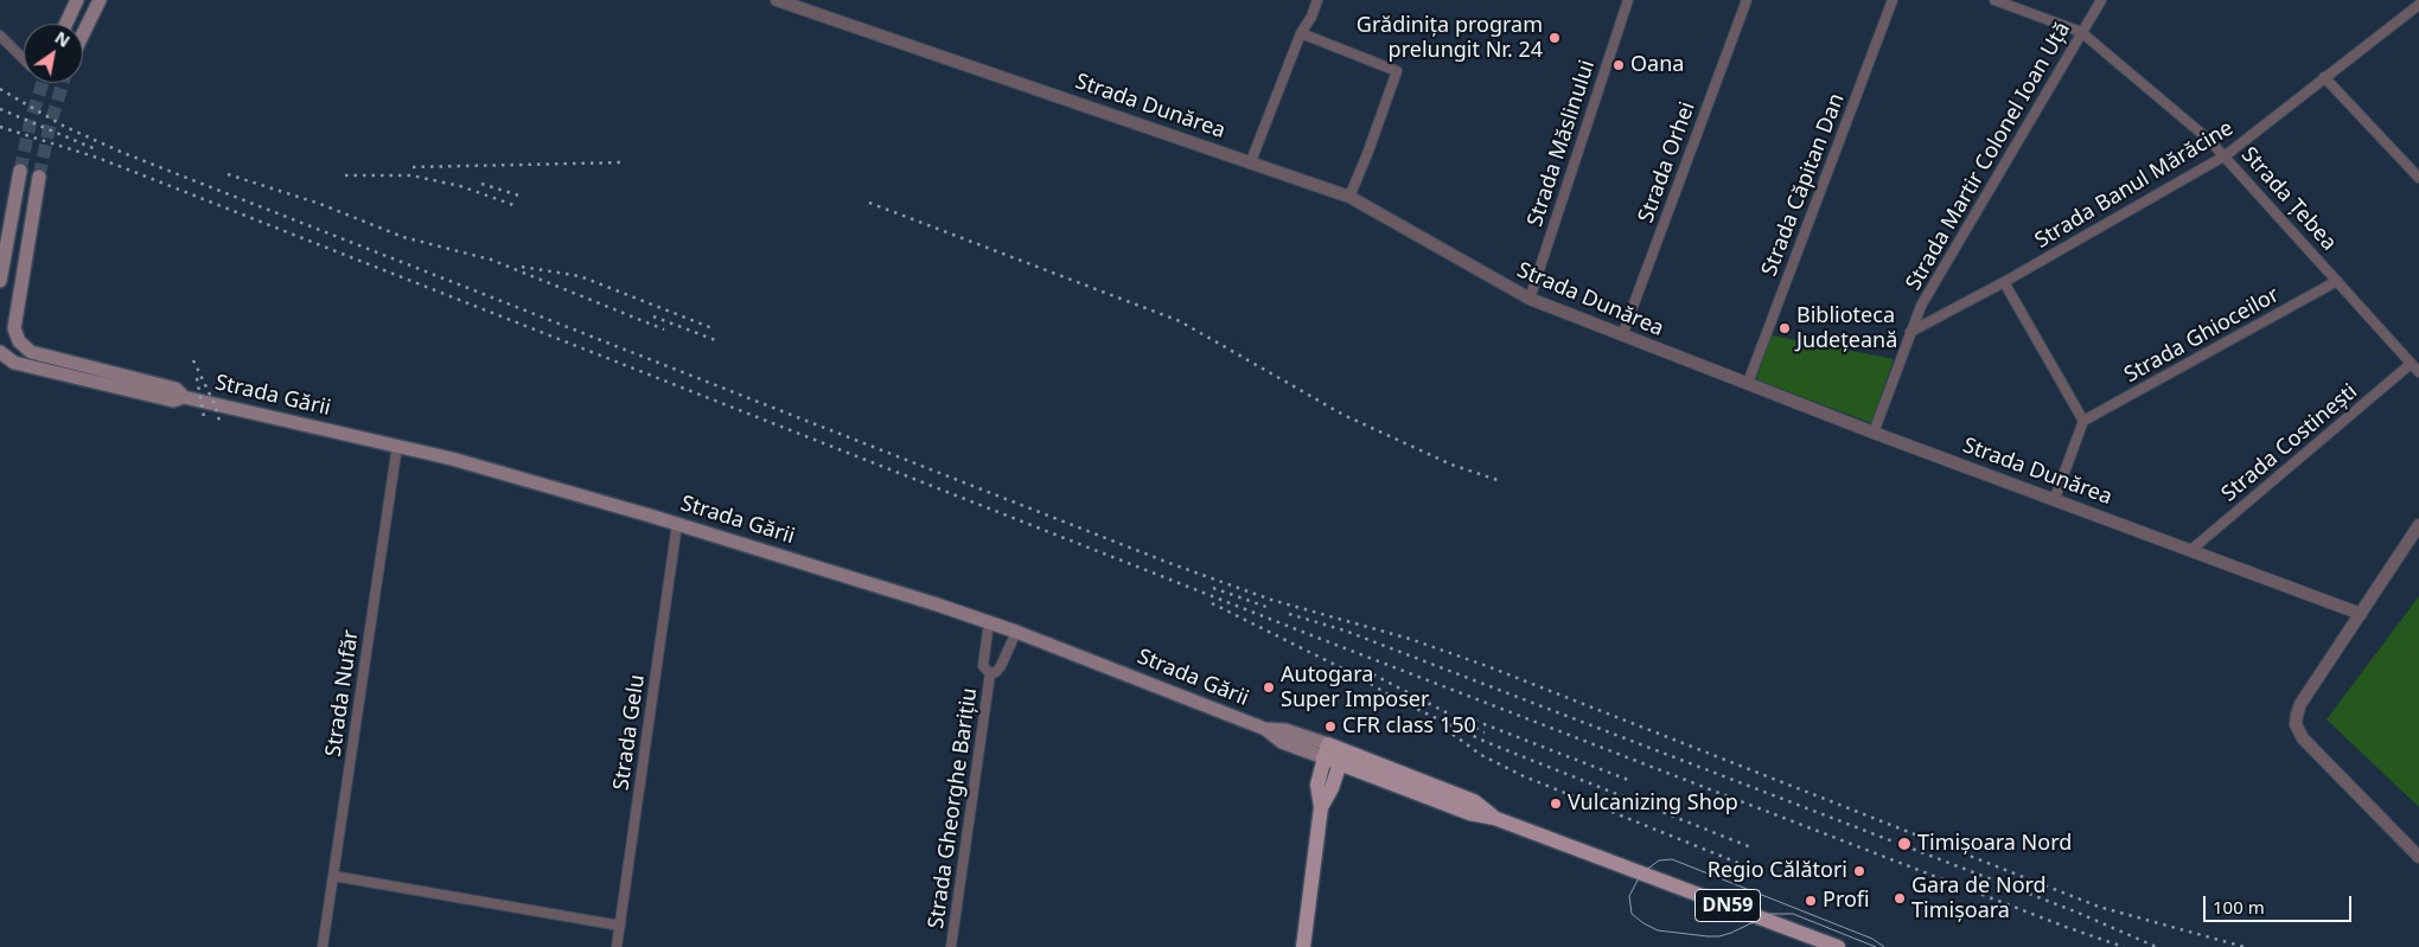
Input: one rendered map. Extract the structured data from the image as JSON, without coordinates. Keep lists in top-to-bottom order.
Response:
{
  "streets": {
    "main road": ["Strada Gării", "DN59"],
    "street": [
      "Strada Dunărea",
      "Strada Măslinului",
      "Strada Martir Colonel Ioan Uță",
      "Strada Orhei",
      "Strada Căpitan Dan",
      "Strada Banul Mărăcine",
      "Strada Țebea",
      "Strada Ghioceilor",
      "Strada Costinești",
      "Strada Nufăr",
      "Strada Gelu",
      "Strada Gheorghe Barițiu"
    ]
  },
  "crossings": [
    ["Strada Dunărea", "Strada Măslinului"],
    ["Strada Dunărea", "Strada Martir Colonel Ioan Uță"],
    ["Strada Dunărea", "Strada Orhei"],
    ["Strada Dunărea", "Strada Căpitan Dan"],
    ["Strada Dunărea", "Strada Costinești"],
    ["Strada Martir Colonel Ioan Uță", "Strada Banul Mărăcine"],
    ["Strada Martir Colonel Ioan Uță", "Strada Țebea"],
    ["Strada Banul Mărăcine", "Strada Țebea"],
    ["Strada Țebea", "Strada Ghioceilor"],
    ["Strada Țebea", "Strada Costinești"],
    ["Strada Gării", "Strada Nufăr"],
    ["Strada Gării", "Strada Gelu"],
    ["Strada Gării", "Strada Gheorghe Barițiu"]
  ],
  "places": [
    "Grădinița program prelungit Nr. 24",
    "Oana",
    "Biblioteca Județeană",
    "Autogara Super Imposer",
    "CFR class 150",
    "Vulcanizing Shop",
    "Timișoara Nord",
    "Regio Călători",
    "Gara de Nord Timișoara",
    "Profi"
  ],
  "scale_bar": "100 m",
  "north": "top right"
}
